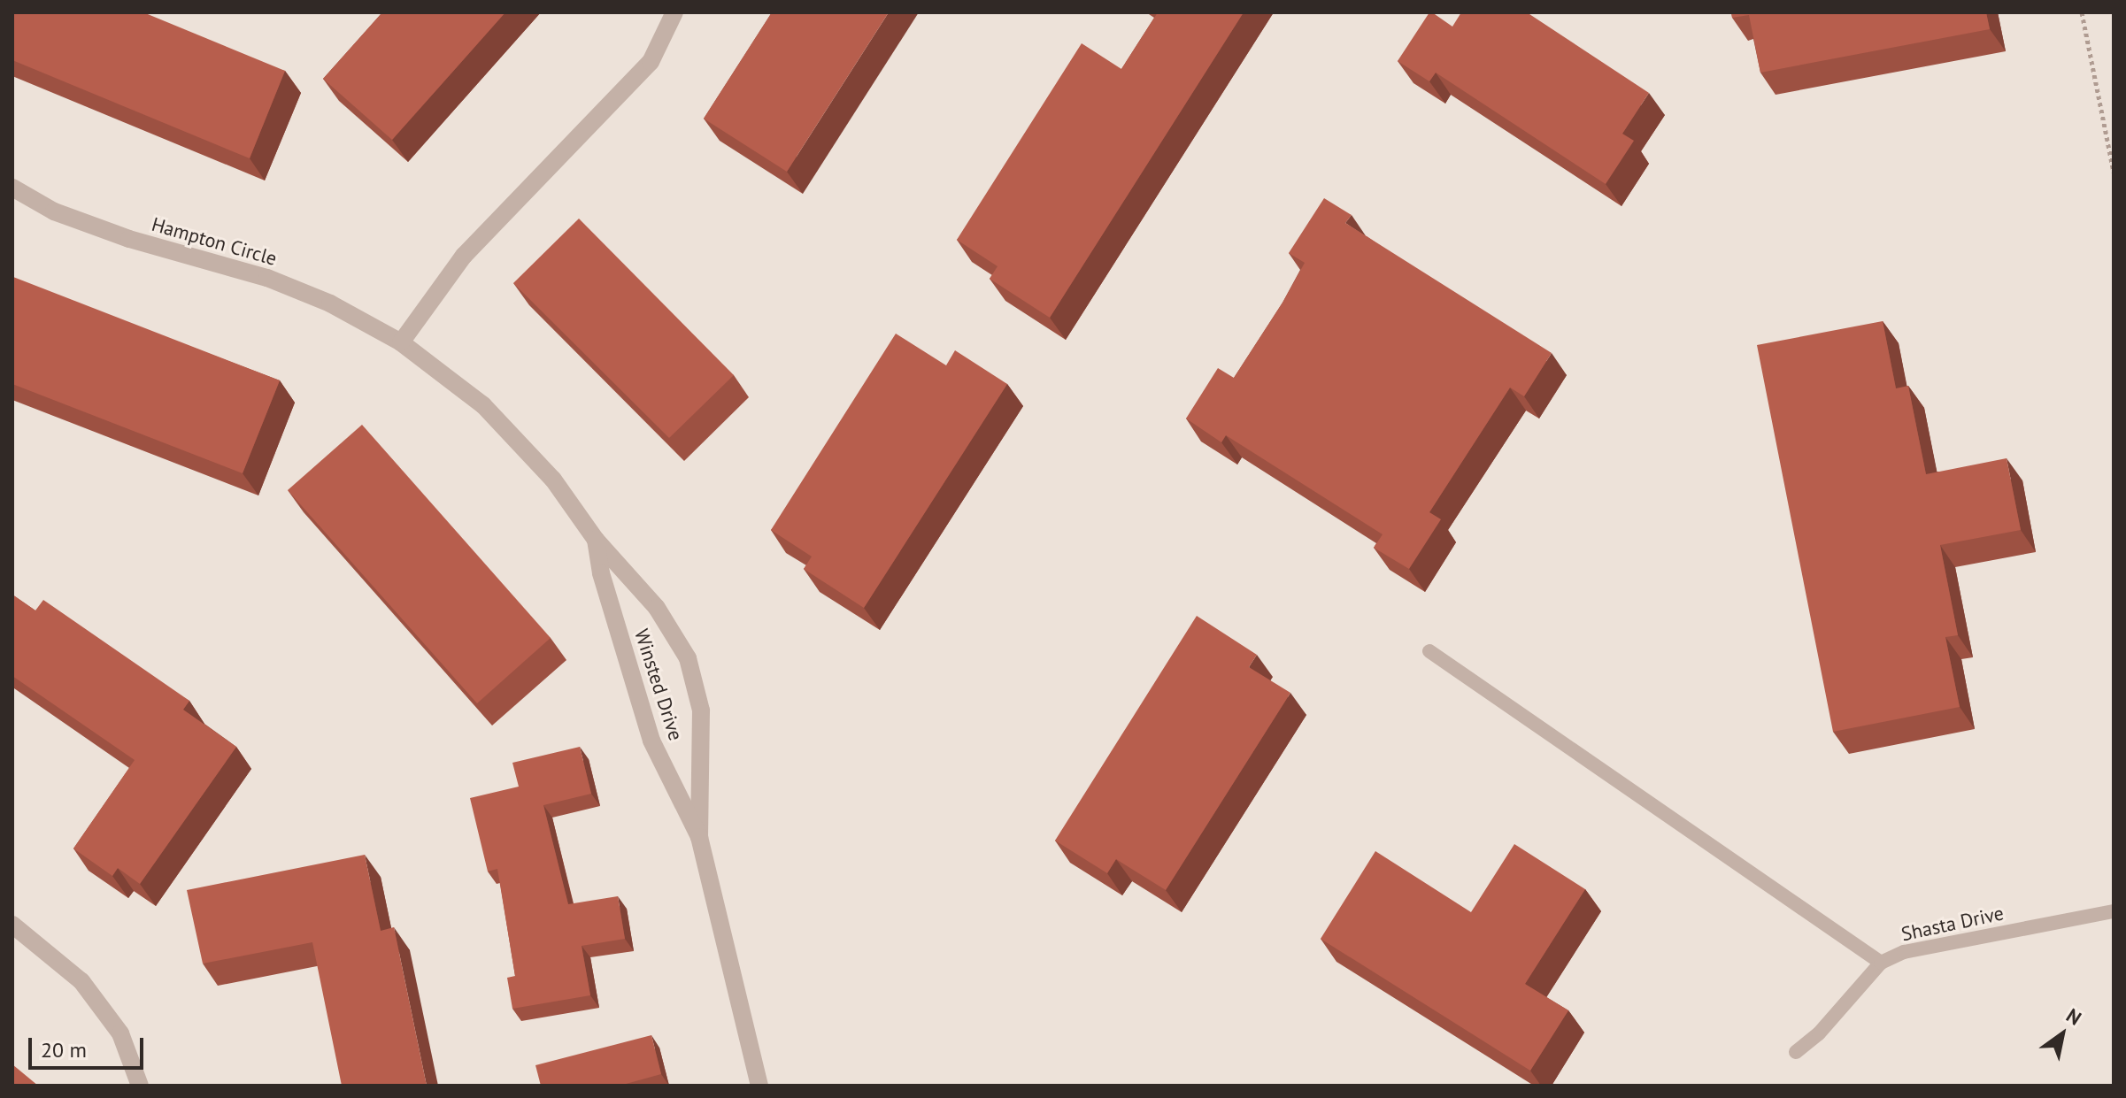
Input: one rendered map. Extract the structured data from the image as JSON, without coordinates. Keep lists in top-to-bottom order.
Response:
{
  "streets": {
    "street": ["Hampton Circle", "Winsted Drive"],
    "lane": ["Shasta Drive"]
  },
  "crossings": [
    ["Hampton Circle", "Winsted Drive"]
  ],
  "scale_bar": "20 m",
  "north": "top right"
}
